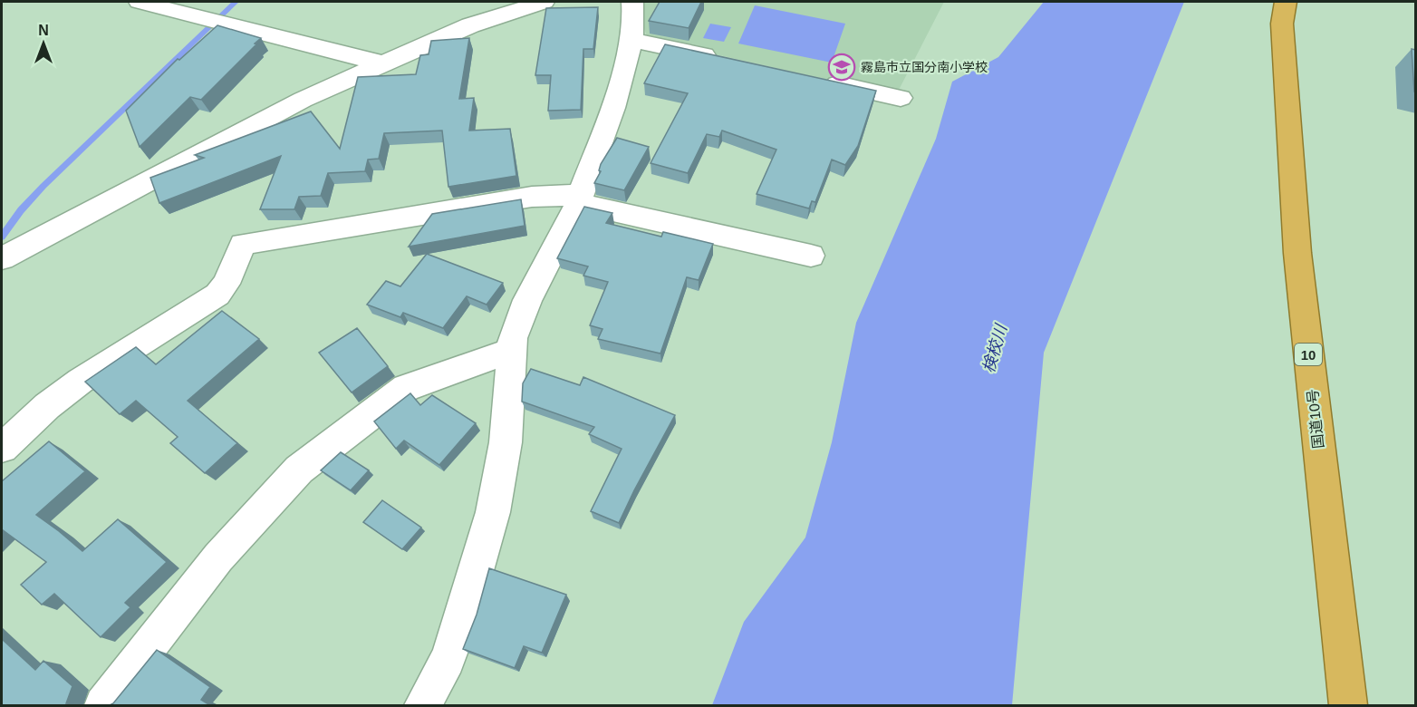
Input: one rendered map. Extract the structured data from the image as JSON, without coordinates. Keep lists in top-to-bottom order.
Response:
{
  "streets": {
    "highway": ["10", "国道10号"]
  },
  "water": ["検校川"],
  "places": {
    "school or university": ["霧島市立国分南小学校"]
  },
  "north": "top"
}
